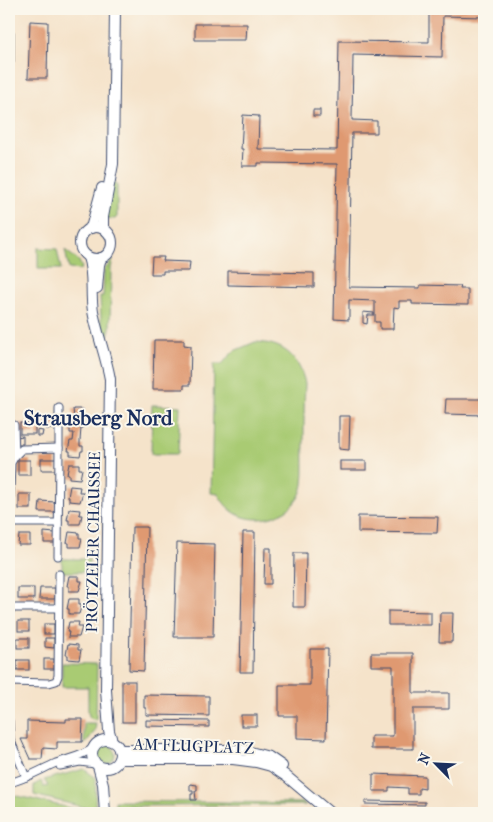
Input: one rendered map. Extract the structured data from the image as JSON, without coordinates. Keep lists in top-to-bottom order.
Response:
{
  "streets": {
    "main road": ["PRÖTZELER CHAUSSEE", "AM FLUGPLATZ"]
  },
  "crossings": [
    ["PRÖTZELER CHAUSSEE", "AM FLUGPLATZ"]
  ],
  "districts": ["Strausberg Nord"],
  "north": "top left"
}
